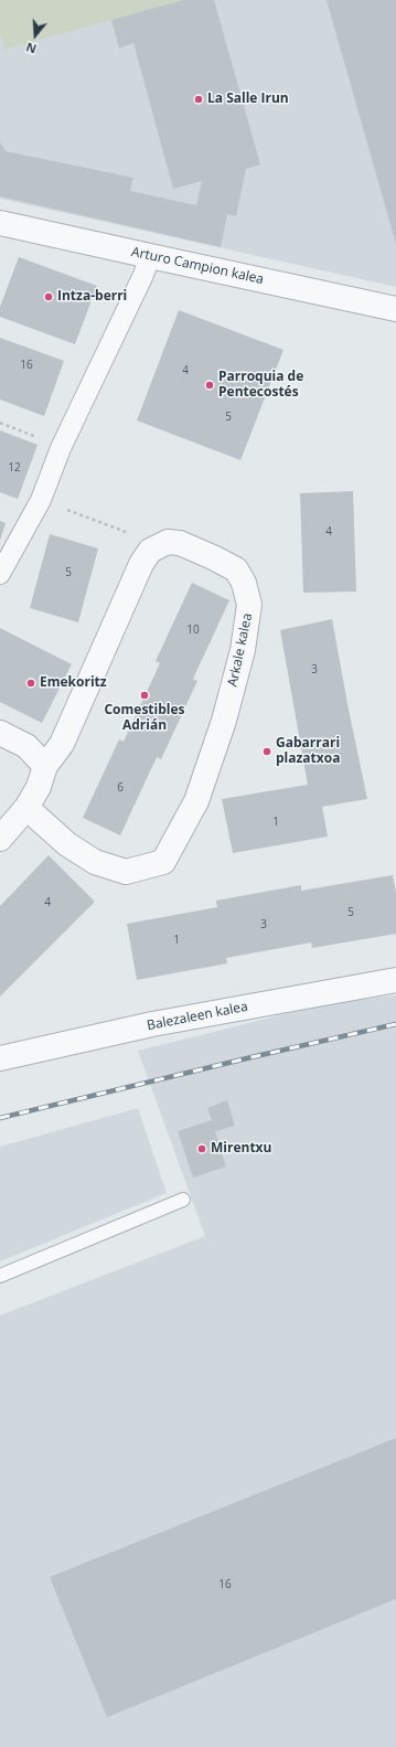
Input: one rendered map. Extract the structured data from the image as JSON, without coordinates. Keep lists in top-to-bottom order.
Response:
{
  "streets": {
    "street": ["Arturo Campion kalea", "Arkale kalea", "Balezaleen kalea"]
  },
  "places": [
    "La Salle Irun",
    "Intza-berri",
    "Parroquia de Pentecostés",
    "Emekoritz",
    "Comestibles Adrián",
    "Gabarrari plazatxoa",
    "Mirentxu"
  ],
  "house_numbers": [
    "16",
    "4",
    "5",
    "12",
    "4",
    "5",
    "10",
    "3",
    "6",
    "1",
    "4",
    "5",
    "3",
    "1",
    "16"
  ],
  "north": "bottom"
}
